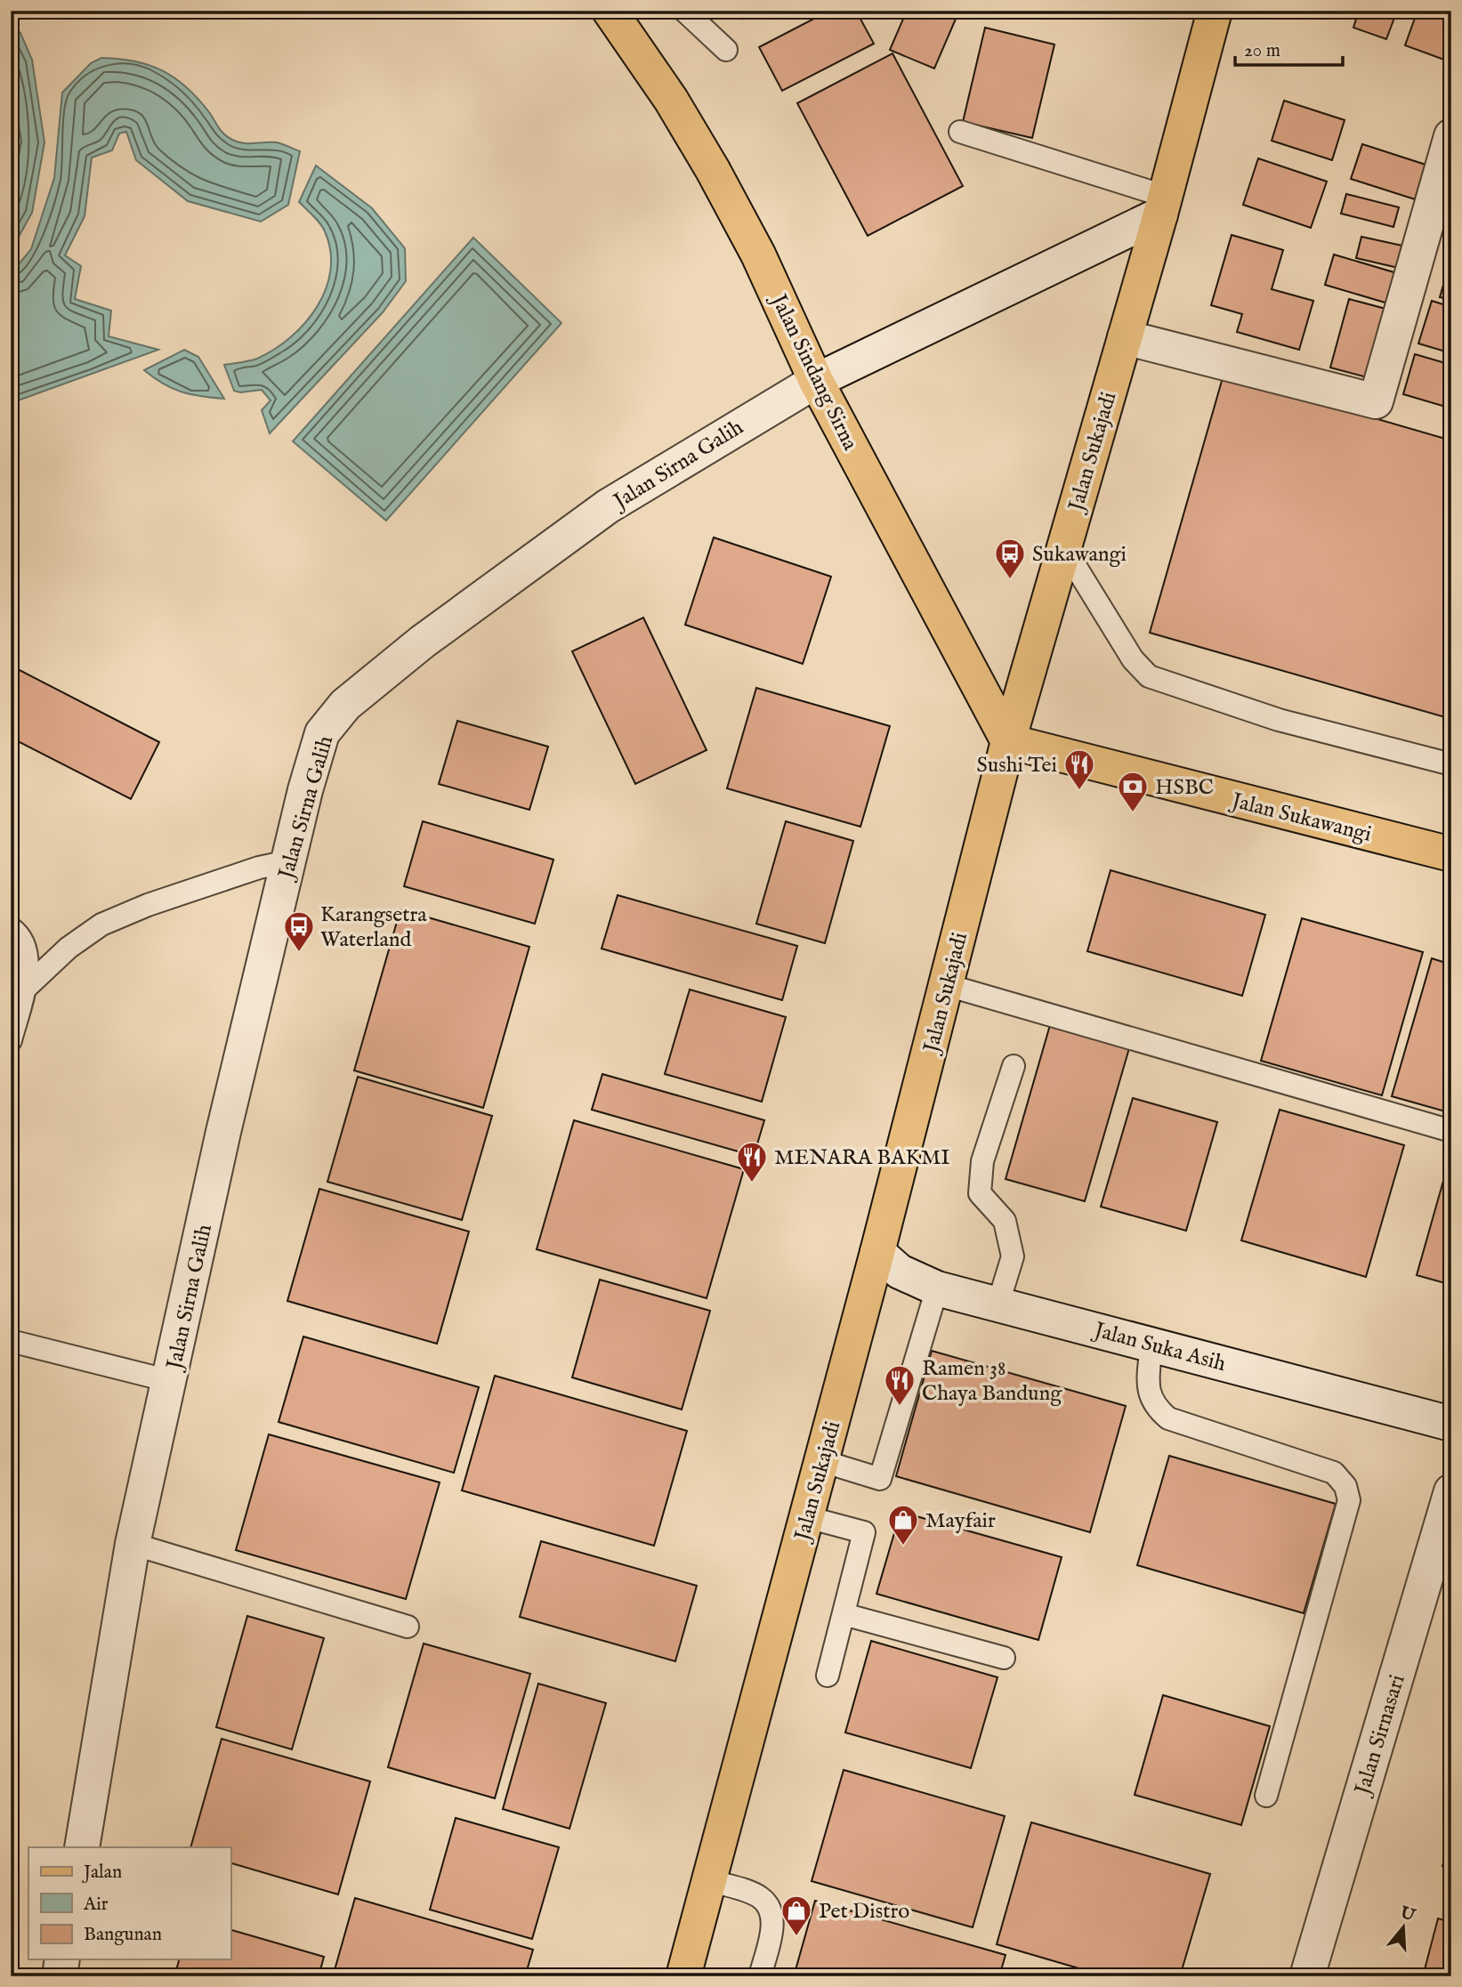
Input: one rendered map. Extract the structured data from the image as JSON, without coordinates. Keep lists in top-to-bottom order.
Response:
{
  "streets": {
    "main road": ["Jalan Sindang Sirna", "Jalan Sukajadi", "Jalan Sukawangi"],
    "street": ["Jalan Sirna Galih", "Jalan Suka Asih", "Jalan Sirnasari"]
  },
  "crossings": [
    ["Jalan Sindang Sirna", "Jalan Sukajadi"],
    ["Jalan Sindang Sirna", "Jalan Sirna Galih"],
    ["Jalan Sindang Sirna", "Jalan Sukawangi"],
    ["Jalan Sukajadi", "Jalan Sirna Galih"],
    ["Jalan Sukajadi", "Jalan Sukawangi"],
    ["Jalan Sukajadi", "Jalan Suka Asih"]
  ],
  "places": {
    "bus stop": ["Sukawangi", "Karangsetra Waterland"],
    "restaurant": ["Sushi Tei", "MENARA BAKMI", "Ramen 38 Chaya Bandung"],
    "bank": ["HSBC"],
    "shop": ["Mayfair", "Pet Distro"]
  },
  "legend": ["Jalan", "Air", "Bangunan"],
  "scale_bar": "20 m",
  "north": "top"
}
